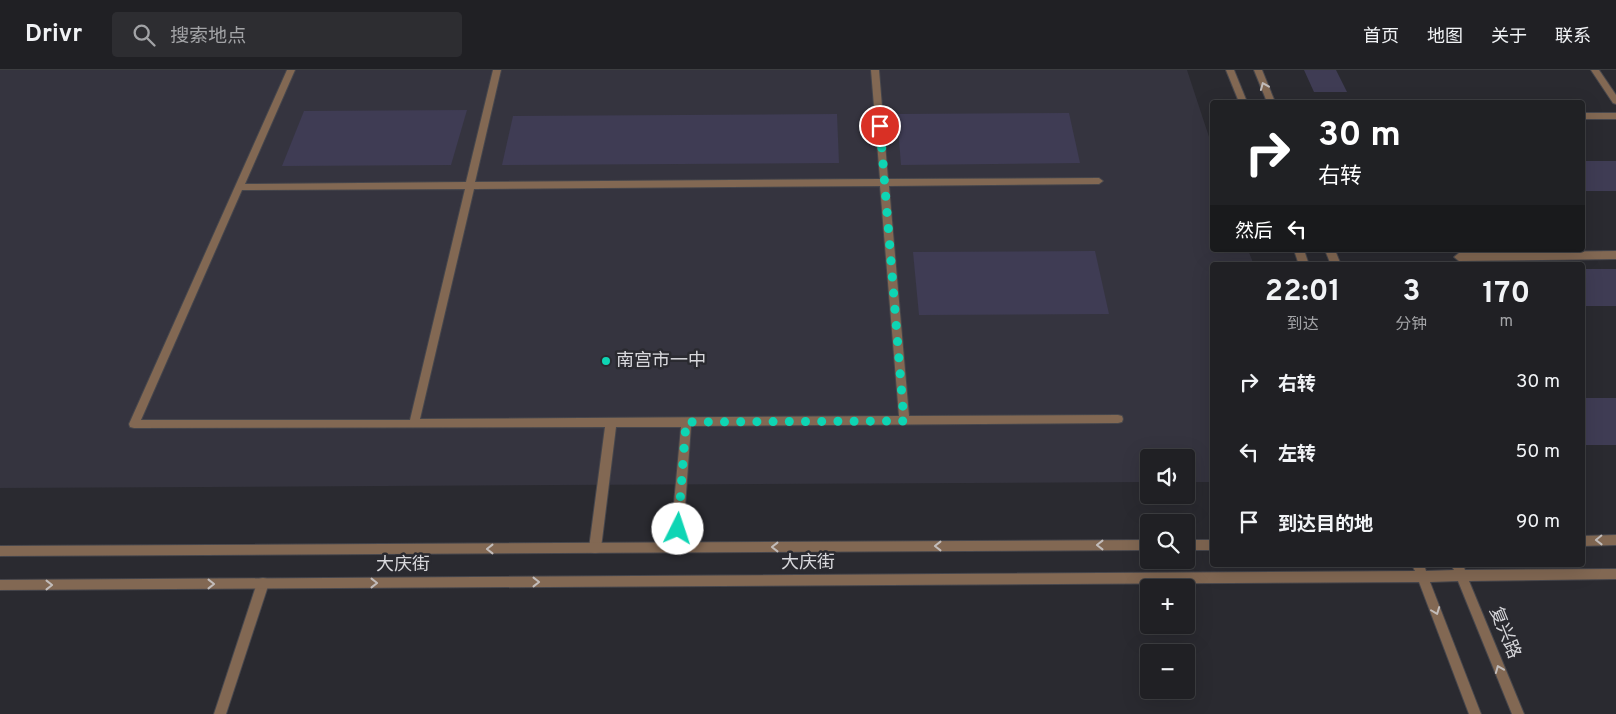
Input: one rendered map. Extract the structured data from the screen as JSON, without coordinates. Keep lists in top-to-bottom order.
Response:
{
  "streets": {
    "street": ["大庆街", "复兴路"]
  },
  "crossings": [
    ["大庆街", "复兴路"]
  ],
  "places": ["南宫市一中"],
  "page": {
    "header": "Drivr",
    "search": "搜索地点",
    "nav": [
      "首页",
      "地图",
      "关于",
      "联系"
    ],
    "turn": ["30 m", "右转"],
    "then": "然后",
    "eta": [
      "22:01",
      "到达",
      "3",
      "分钟",
      "170",
      "m"
    ],
    "list": [
      {
        "name": "右转",
        "value": "30 m"
      },
      {
        "name": "左转",
        "value": "50 m"
      },
      {
        "name": "到达目的地",
        "value": "90 m"
      }
    ],
    "map_buttons": ["+", "−"]
  }
}
